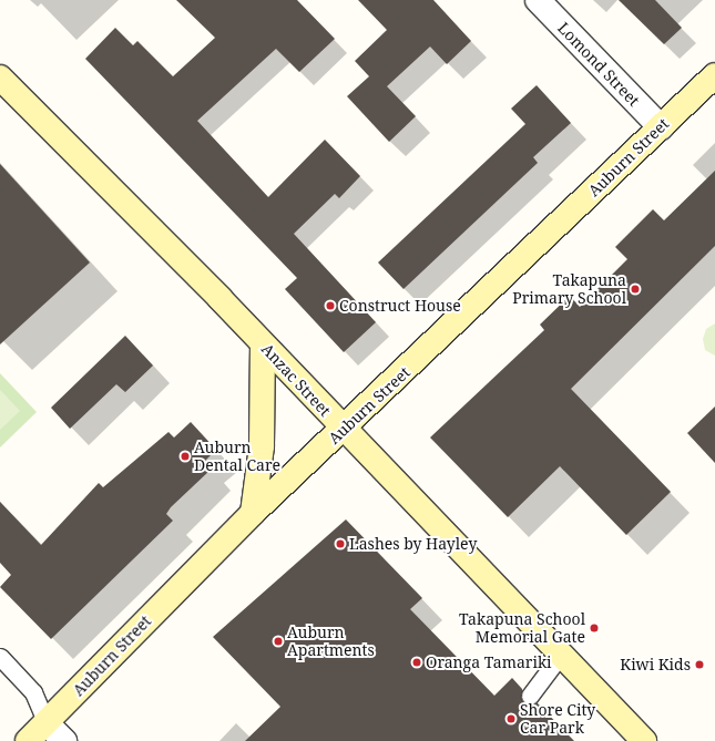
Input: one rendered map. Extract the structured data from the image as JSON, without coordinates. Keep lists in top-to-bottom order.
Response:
{
  "streets": {
    "main road": ["Auburn Street", "Anzac Street"],
    "street": ["Lomond Street"]
  },
  "crossings": [
    ["Lomond Street", "Auburn Street"],
    ["Auburn Street", "Anzac Street"]
  ],
  "places": [
    "Takapuna Primary School",
    "Construct House",
    "Auburn Dental Care",
    "Lashes by Hayley",
    "Takapuna School Memorial Gate",
    "Auburn Apartments",
    "Oranga Tamariki",
    "Kiwi Kids",
    "Shore City Car Park"
  ]
}
